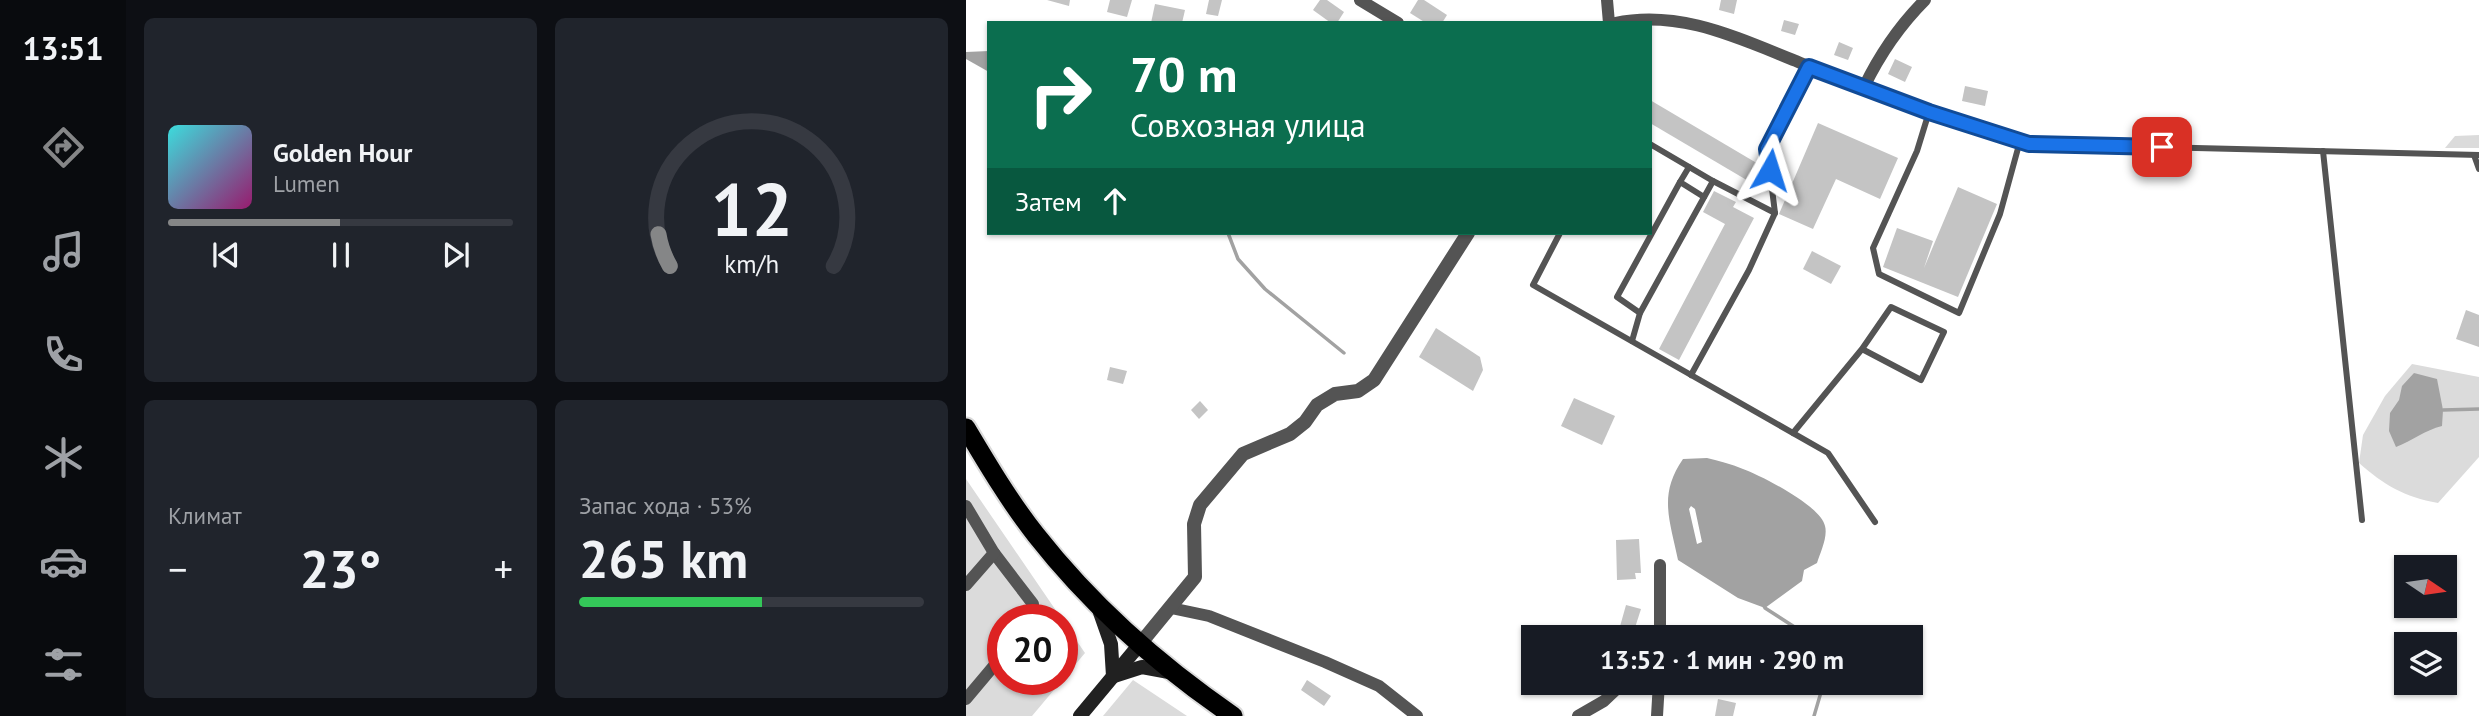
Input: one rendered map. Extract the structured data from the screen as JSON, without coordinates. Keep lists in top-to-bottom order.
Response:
{
  "north": "right",
  "page": {
    "tabs": "13:51",
    "turn": ["70 m", "Совхозная улица"],
    "song": ["Golden Hour", "Lumen"],
    "then": "Затем",
    "tile": [
      "Климат",
      ["Запас хода · 53%", "265 km"]
    ],
    "heat": ["−", "23°", "+"],
    "limit": "20",
    "trip": "13:52 · 1 мин · 290 m",
    "gauge": ["12", "km/h"]
  }
}
